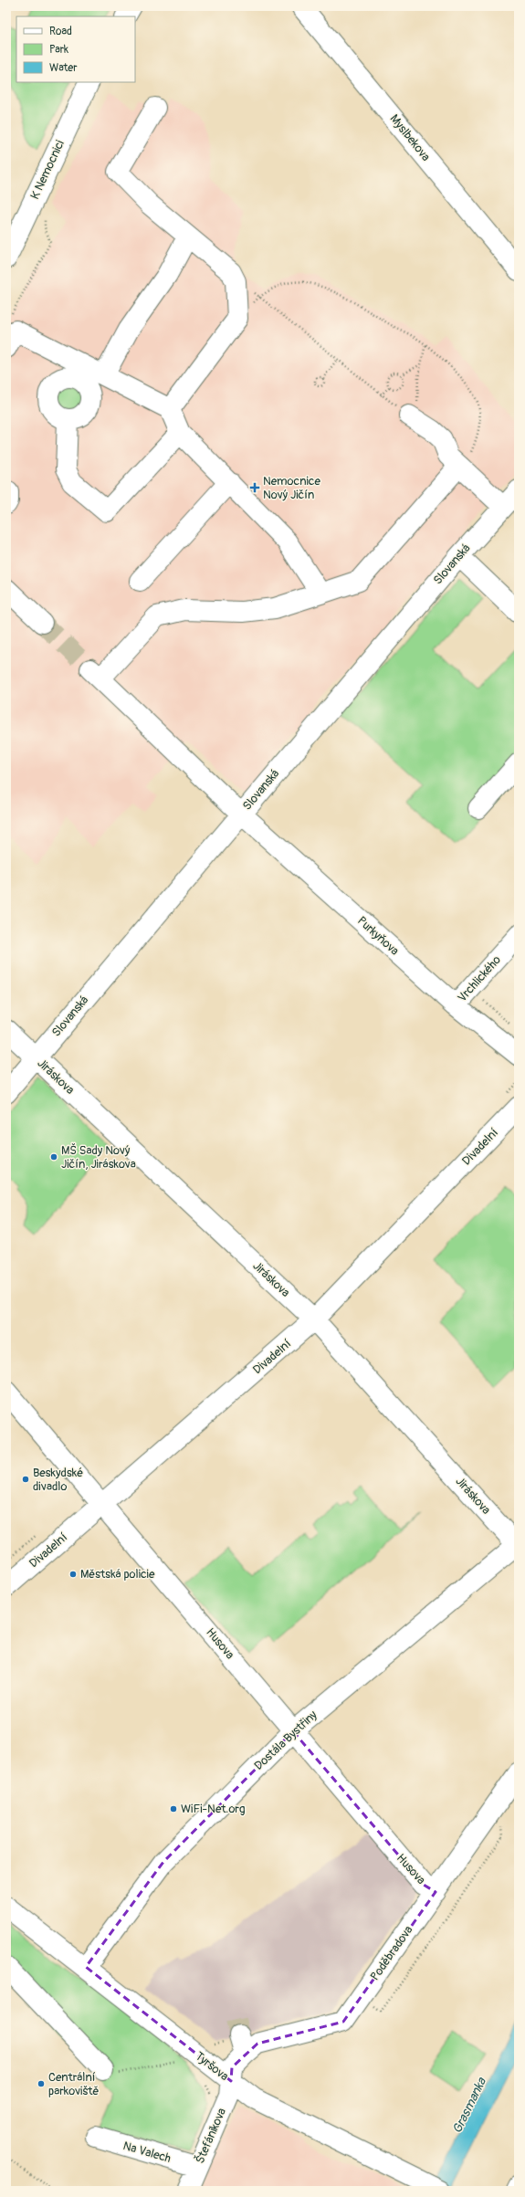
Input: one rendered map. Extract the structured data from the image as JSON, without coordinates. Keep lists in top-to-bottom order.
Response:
{
  "streets": {
    "street": [
      "Myslbekova",
      "K Nemocnici",
      "Slovanská",
      "Purkyňova",
      "Vrchlického",
      "Jiráskova",
      "Divadelní",
      "Husova",
      "Dostála Bystřiny",
      "Poděbradova",
      "Tyršova",
      "Štefánikova",
      "Na Valech"
    ]
  },
  "crossings": [
    ["Slovanská", "Purkyňova"],
    ["Slovanská", "Jiráskova"],
    ["Purkyňova", "Vrchlického"],
    ["Jiráskova", "Divadelní"],
    ["Jiráskova", "Dostála Bystřiny"],
    ["Divadelní", "Husova"],
    ["Husova", "Dostála Bystřiny"],
    ["Husova", "Poděbradova"],
    ["Dostála Bystřiny", "Tyršova"],
    ["Poděbradova", "Tyršova"],
    ["Poděbradova", "Štefánikova"],
    ["Tyršova", "Štefánikova"],
    ["Štefánikova", "Na Valech"]
  ],
  "water": ["Grasmanka"],
  "places": {
    "health": ["Nemocnice Nový Jičín"],
    "other": [
      "MŠ Sady Nový Jičín, Jiráskova",
      "Beskydské divadlo",
      "Městská policie",
      "WiFi-Net.org",
      "Centrální parkoviště"
    ]
  },
  "legend": ["Road", "Park", "Water"]
}
